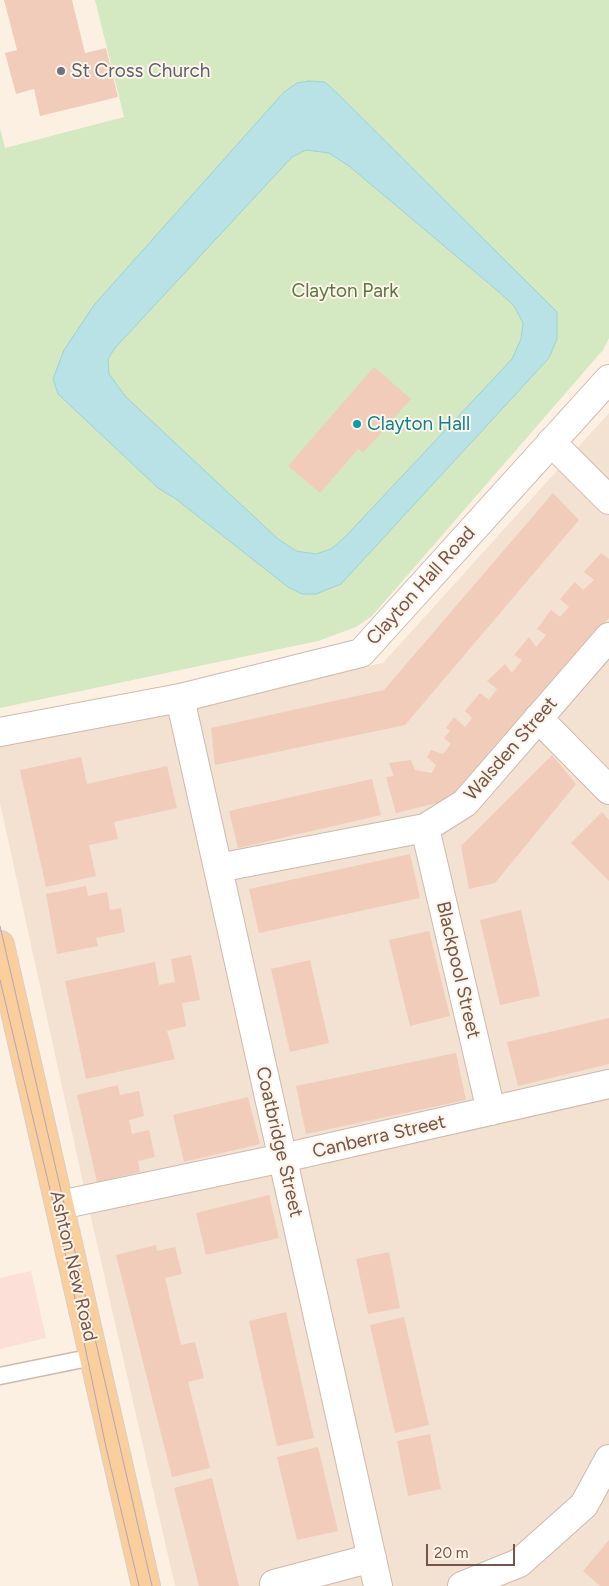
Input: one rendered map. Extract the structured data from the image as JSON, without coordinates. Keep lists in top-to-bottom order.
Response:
{
  "streets": {
    "main road": ["Ashton New Road"],
    "street": [
      "Clayton Hall Road",
      "Walsden Street",
      "Blackpool Street",
      "Canberra Street",
      "Coatbridge Street"
    ]
  },
  "crossings": [
    ["Clayton Hall Road", "Coatbridge Street"],
    ["Walsden Street", "Blackpool Street"],
    ["Walsden Street", "Coatbridge Street"],
    ["Blackpool Street", "Canberra Street"],
    ["Canberra Street", "Coatbridge Street"],
    ["Canberra Street", "Ashton New Road"]
  ],
  "parks": ["Clayton Park"],
  "places": ["St Cross Church", "Clayton Hall"],
  "scale_bar": "20 m"
}
